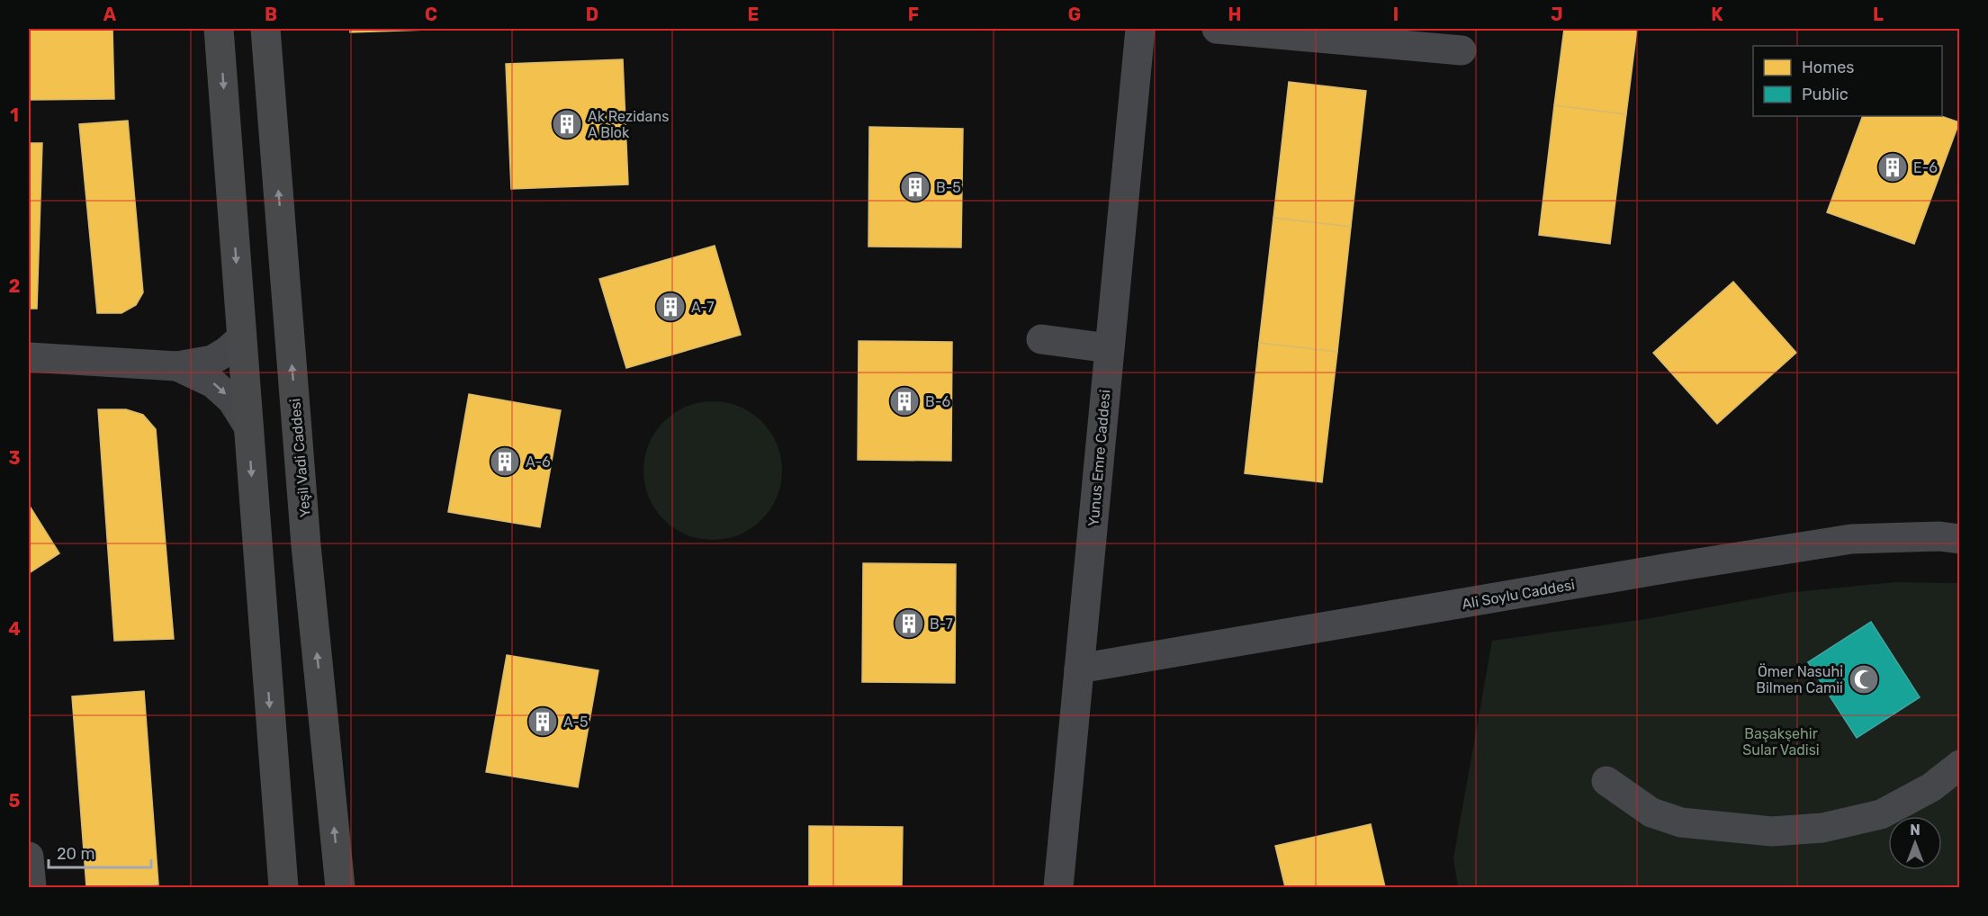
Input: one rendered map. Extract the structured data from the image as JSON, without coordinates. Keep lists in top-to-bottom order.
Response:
{
  "streets": {
    "main road": ["Yeşil Vadi Caddesi"],
    "street": ["Yunus Emre Caddesi", "Ali Soylu Caddesi"]
  },
  "crossings": [
    ["Yunus Emre Caddesi", "Ali Soylu Caddesi"]
  ],
  "parks": ["Başakşehir Sular Vadisi"],
  "places": {
    "building": [
      "Ak Rezidans A Blok",
      "E-6",
      "B-5",
      "A-7",
      "B-6",
      "A-6",
      "B-7",
      "A-5"
    ],
    "mosque": ["Ömer Nasuhi Bilmen Camii"]
  },
  "legend": ["Homes", "Public"],
  "scale_bar": "20 m",
  "north": "top",
  "grid": {
    "columns": [
      "A",
      "B",
      "C",
      "D",
      "E",
      "F",
      "G",
      "H",
      "I",
      "J",
      "K",
      "L"
    ],
    "rows": [
      "1",
      "2",
      "3",
      "4",
      "5"
    ]
  }
}
